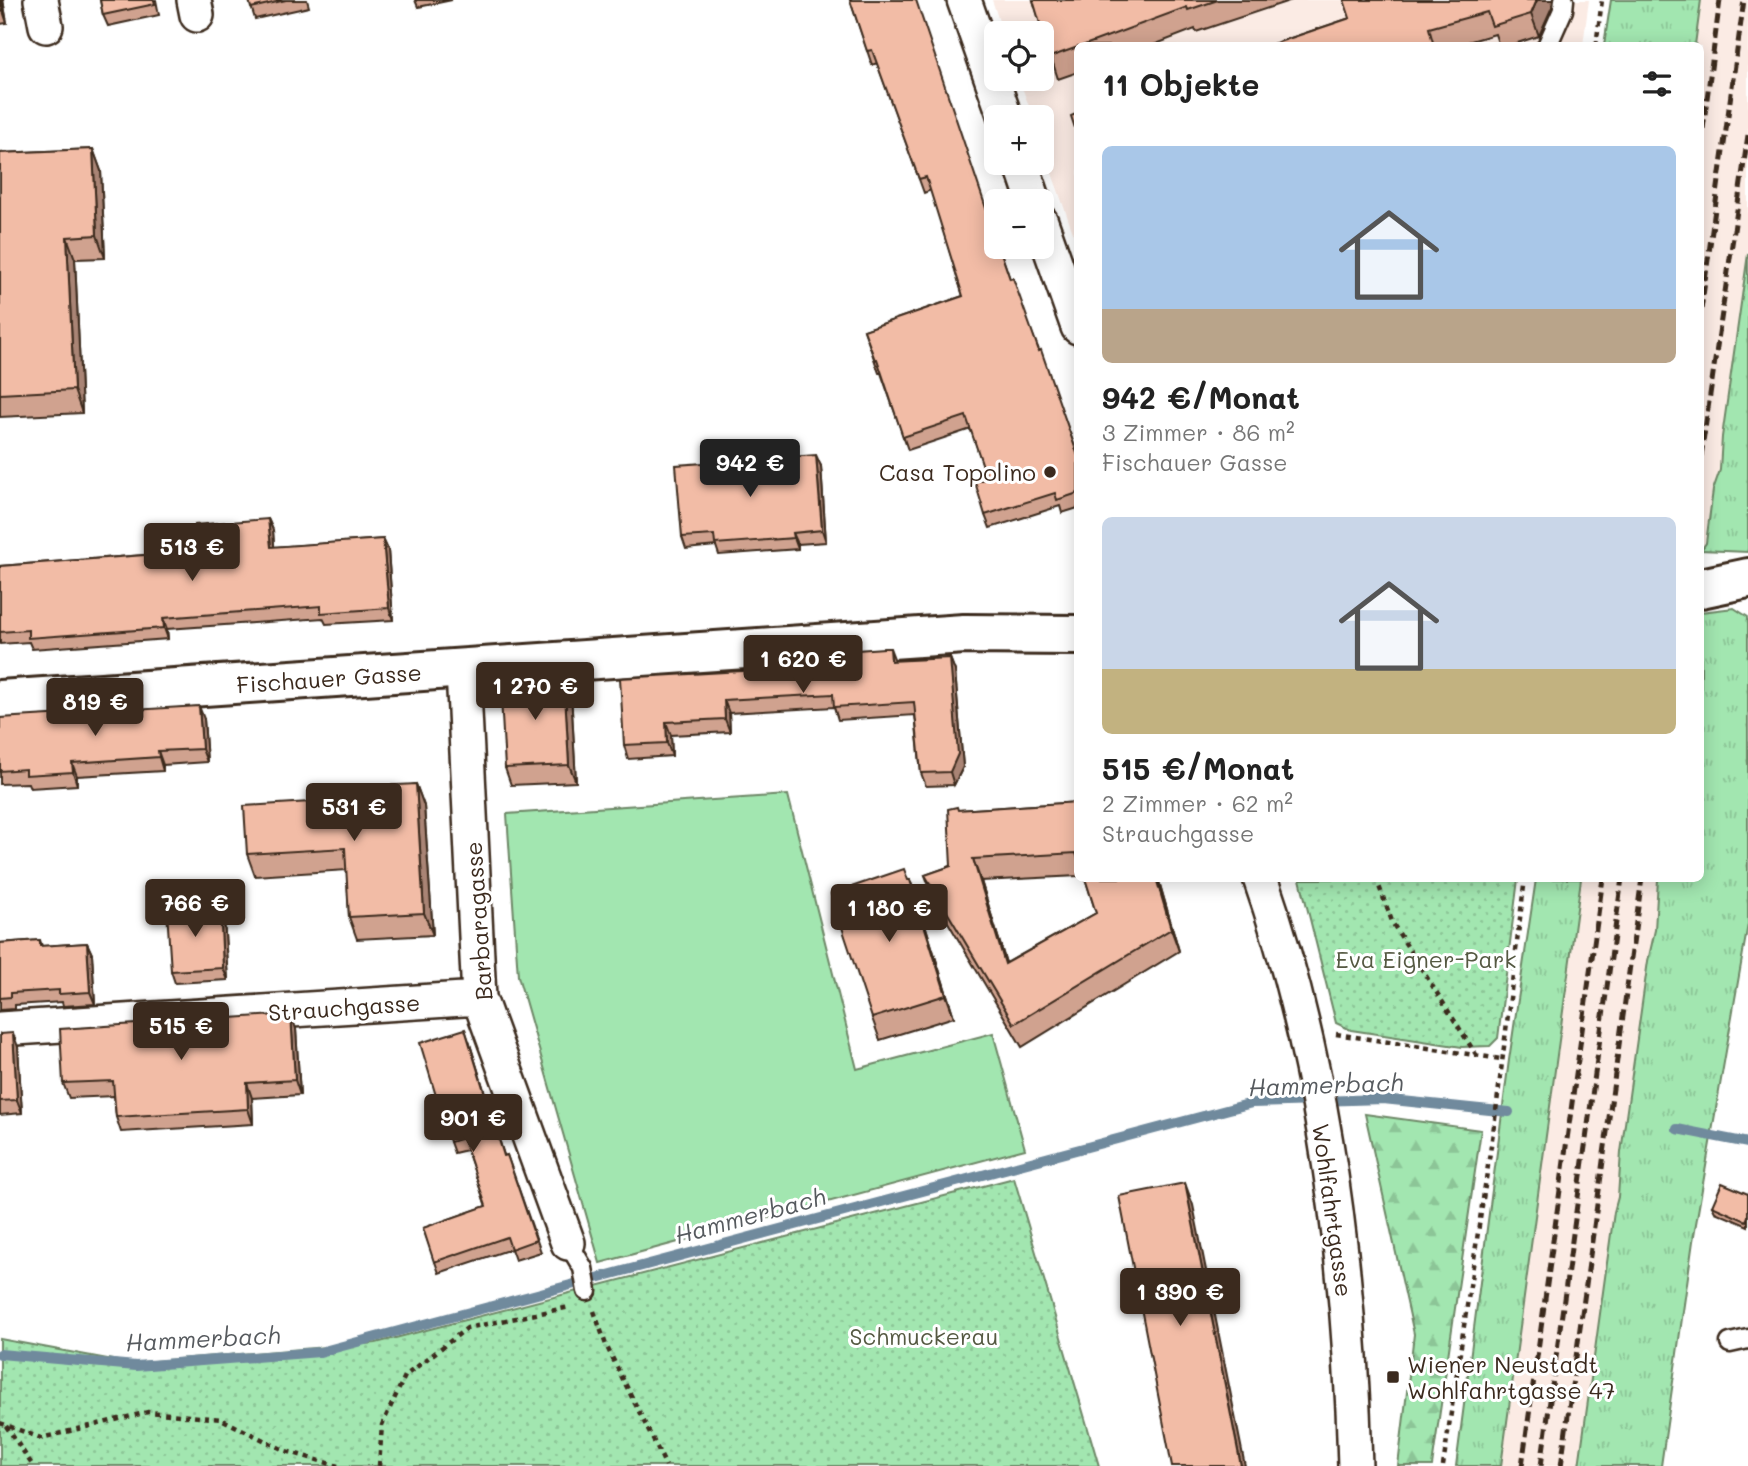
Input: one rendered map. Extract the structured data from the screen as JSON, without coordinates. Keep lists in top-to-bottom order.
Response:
{
  "streets": {
    "main road": ["Fischauer Gasse"],
    "street": ["Barbaragasse", "Strauchgasse", "Wohlfahrtgasse"]
  },
  "crossings": [
    ["Fischauer Gasse", "Barbaragasse"],
    ["Barbaragasse", "Strauchgasse"]
  ],
  "water": ["Hammerbach"],
  "parks": ["Eva Eigner-Park", "Schmuckerau"],
  "places": {
    "other": ["Casa Topolino"],
    "transit": ["Wiener Neustadt Wohlfahrtgasse 47"]
  },
  "page": {
    "map_buttons": ["+", "−"],
    "heading": "11 Objekte",
    "list": [
      {
        "name": "942 €/Monat",
        "note": "3 Zimmer · 86 m² · Fischauer Gasse"
      },
      {
        "name": "515 €/Monat",
        "note": "2 Zimmer · 62 m² · Strauchgasse"
      }
    ],
    "price": [
      "942 €",
      "513 €",
      "1 620 €",
      "1 270 €",
      "819 €",
      "531 €",
      "766 €",
      "1 180 €",
      "515 €",
      "901 €",
      "1 390 €"
    ]
  }
}
